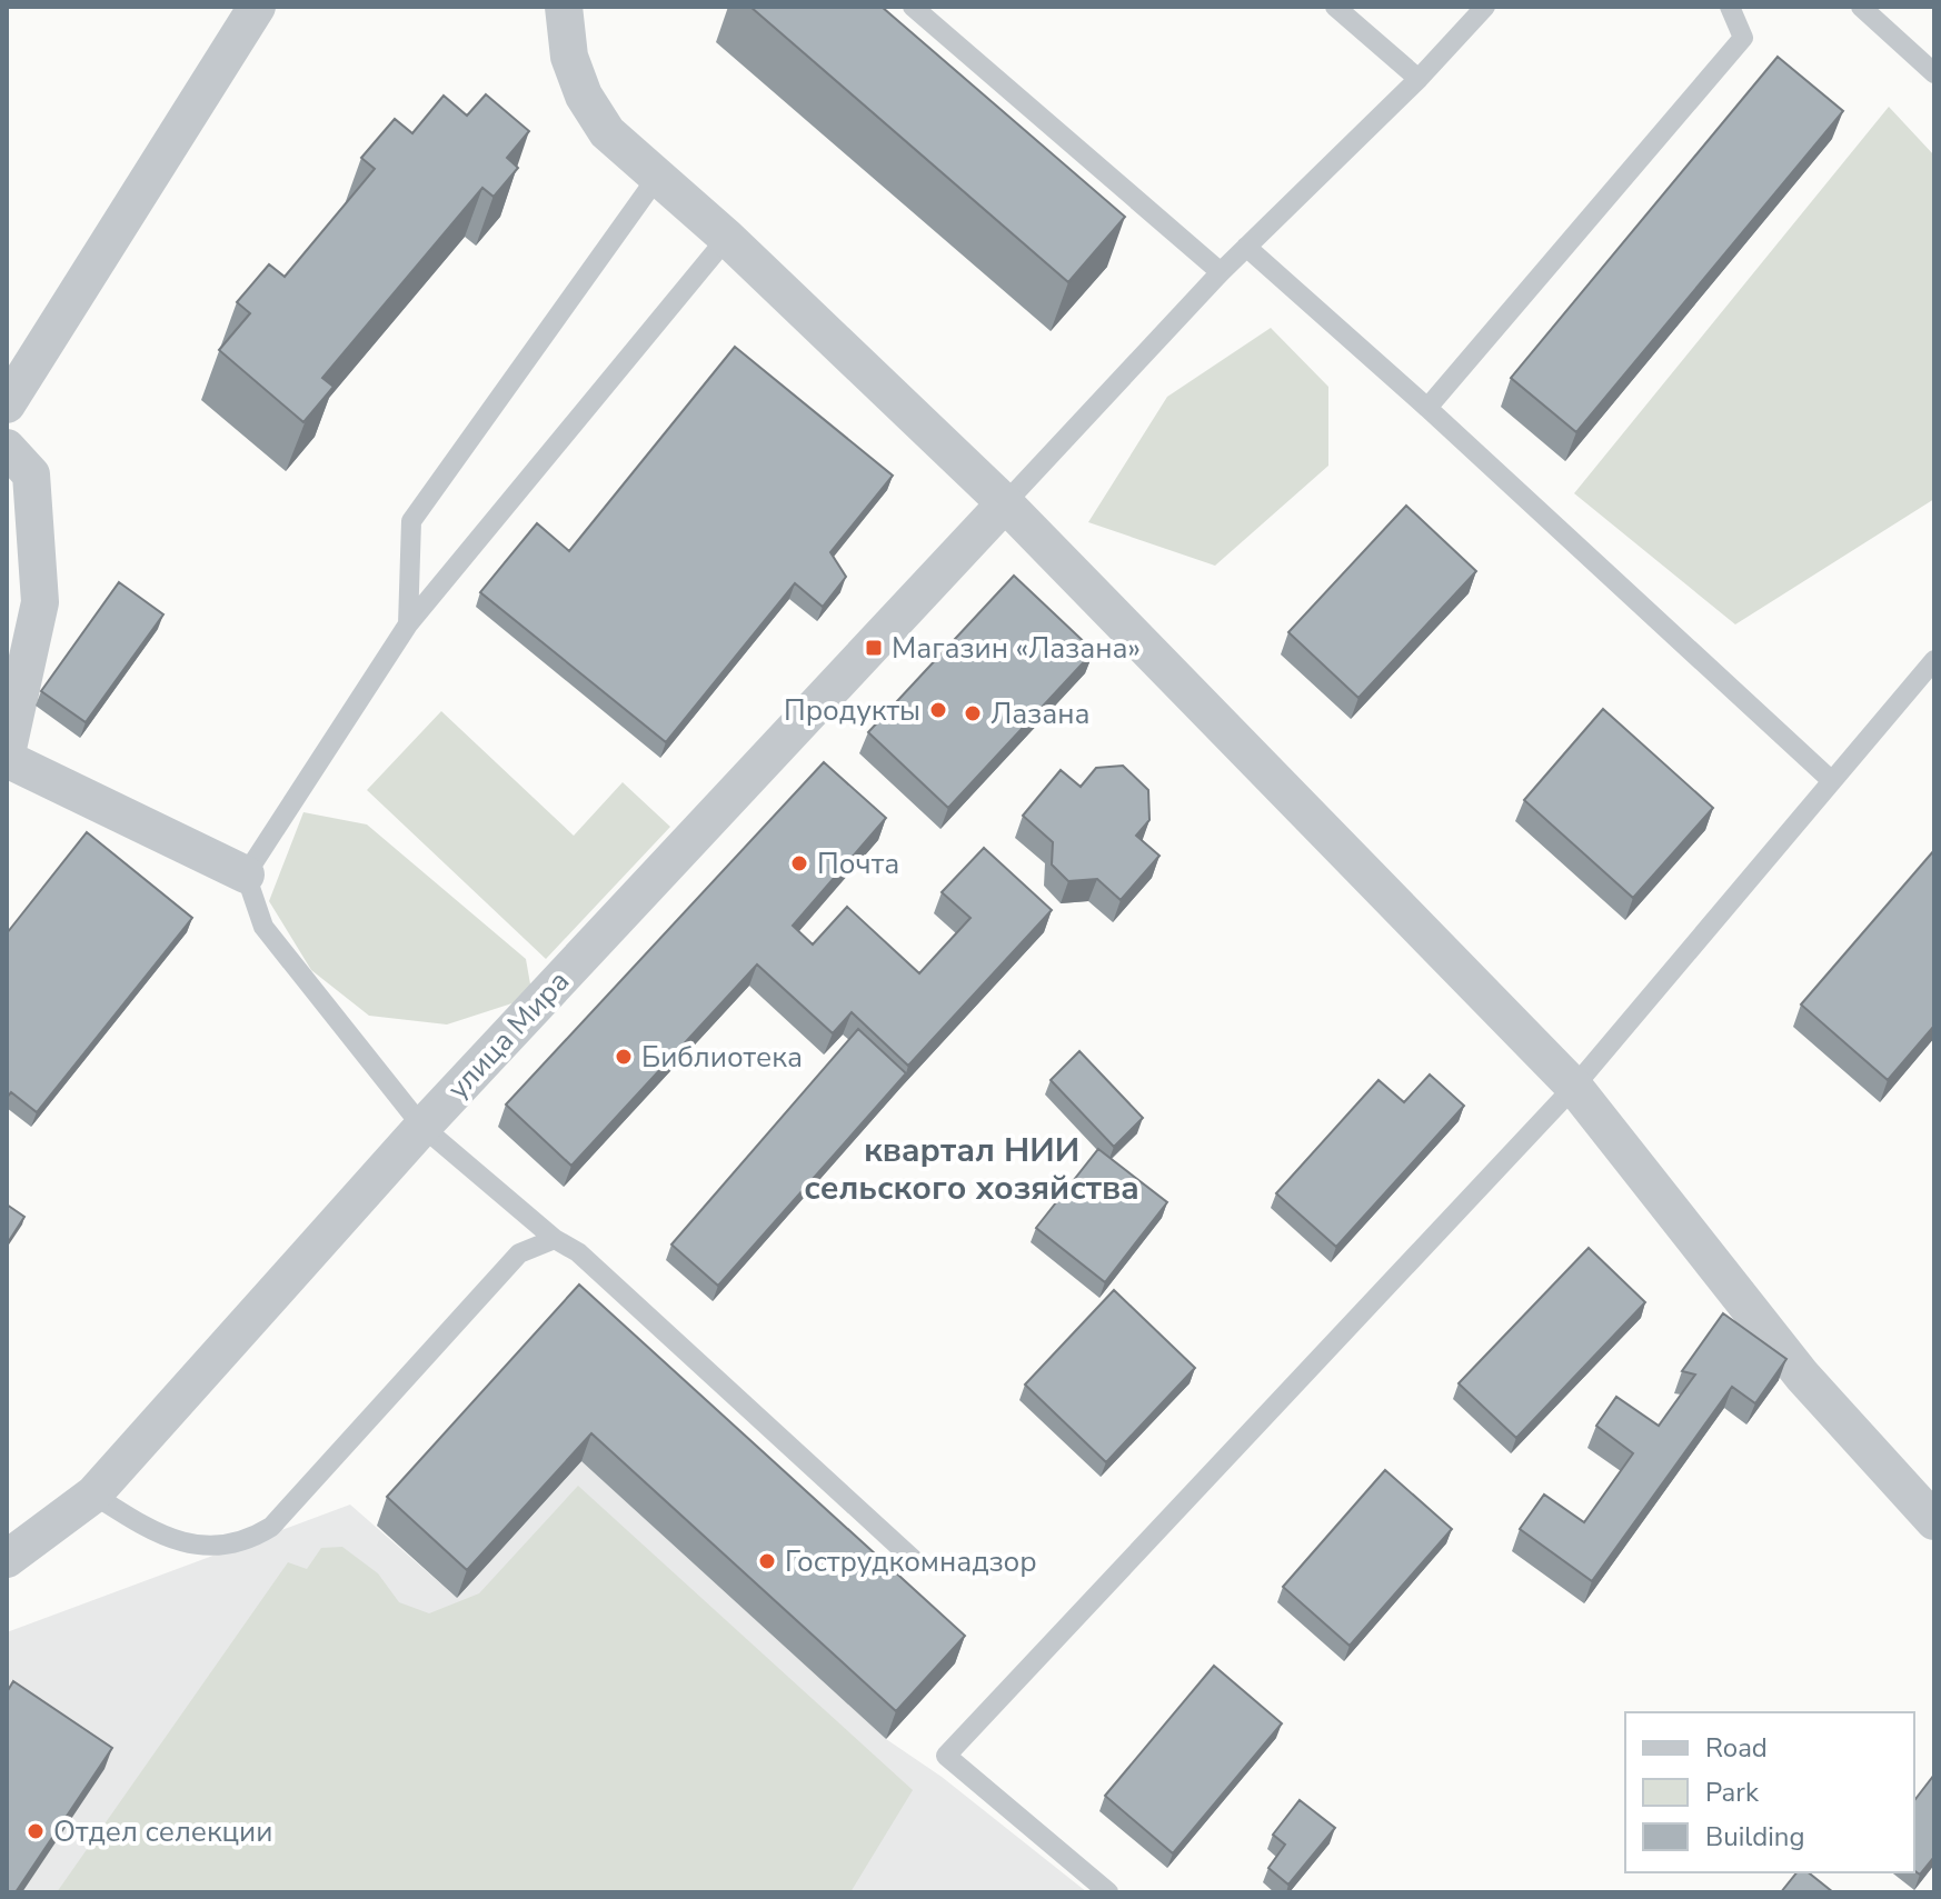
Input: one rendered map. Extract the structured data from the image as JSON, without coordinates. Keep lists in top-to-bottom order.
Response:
{
  "streets": {
    "street": ["улица Мира"]
  },
  "districts": ["квартал НИИ сельского хозяйства"],
  "places": {
    "transit": ["Магазин «Лазана»"],
    "other": [
      "Продукты",
      "Лазана",
      "Почта",
      "Библиотека",
      "Гострудкомнадзор",
      "Отдел селекции"
    ]
  },
  "legend": ["Road", "Park", "Building"]
}
